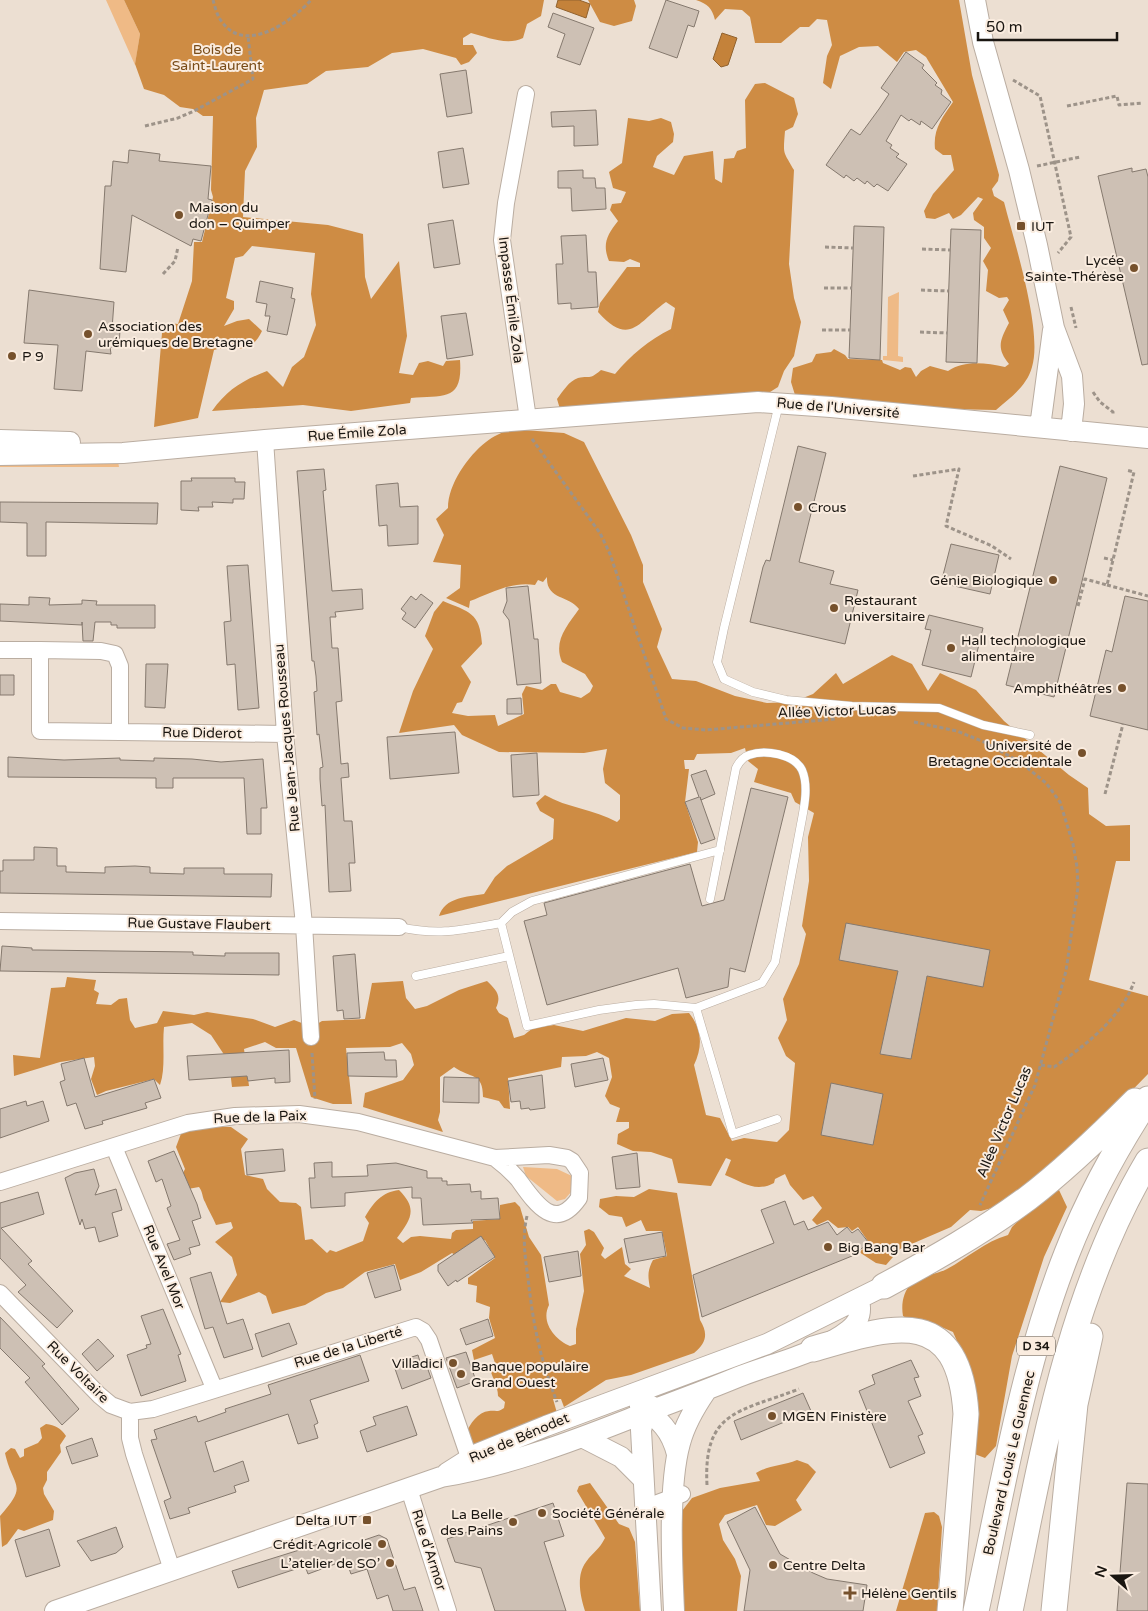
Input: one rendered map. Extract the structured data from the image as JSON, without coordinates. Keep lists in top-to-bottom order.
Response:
{
  "streets": {
    "main road": ["D 34", "Boulevard Louis Le Guennec"],
    "street": [
      "Impasse Émile Zola",
      "Rue de l'Université",
      "Rue Émile Zola",
      "Rue Diderot",
      "Rue Jean-Jacques Rousseau",
      "Rue Gustave Flaubert",
      "Rue de la Paix",
      "Rue Avel Mor",
      "Rue de la Liberté",
      "Rue Voltaire",
      "Rue de Bénodet",
      "Rue d'Armor"
    ],
    "path": ["Allée Victor Lucas"]
  },
  "crossings": [
    ["Impasse Émile Zola", "Rue de l'Université"],
    ["Impasse Émile Zola", "Rue Émile Zola"],
    ["Impasse Émile Zola", "Allée Victor Lucas"],
    ["Rue de l'Université", "Rue Émile Zola"],
    ["Rue de l'Université", "Allée Victor Lucas"],
    ["Rue Émile Zola", "Allée Victor Lucas"],
    ["Rue Émile Zola", "Rue Jean-Jacques Rousseau"],
    ["Rue Diderot", "Rue Jean-Jacques Rousseau"],
    ["Rue Jean-Jacques Rousseau", "Rue Gustave Flaubert"],
    ["Rue de la Paix", "Rue Avel Mor"],
    ["Rue Avel Mor", "Rue de la Liberté"],
    ["Rue de la Liberté", "Rue Voltaire"],
    ["Rue de la Liberté", "Rue de Bénodet"],
    ["Rue de Bénodet", "Rue d'Armor"]
  ],
  "parks": ["Bois de Saint-Laurent"],
  "places": {
    "other": [
      "Maison du don – Quimper",
      "Lycée Sainte-Thérèse",
      "Association des urémiques de Bretagne",
      "P 9",
      "Crous",
      "Génie Biologique",
      "Restaurant universitaire",
      "Hall technologique alimentaire",
      "Amphithéâtres",
      "Université de Bretagne Occidentale",
      "Big Bang Bar",
      "Villadici",
      "Banque populaire Grand Ouest",
      "MGEN Finistère",
      "Société Générale",
      "La Belle des Pains",
      "Crédit Agricole",
      "L’atelier de SO’",
      "Centre Delta"
    ],
    "transit": ["IUT", "Delta IUT"],
    "health": ["Hélène Gentils"]
  },
  "scale_bar": "50 m",
  "north": "left"
}
